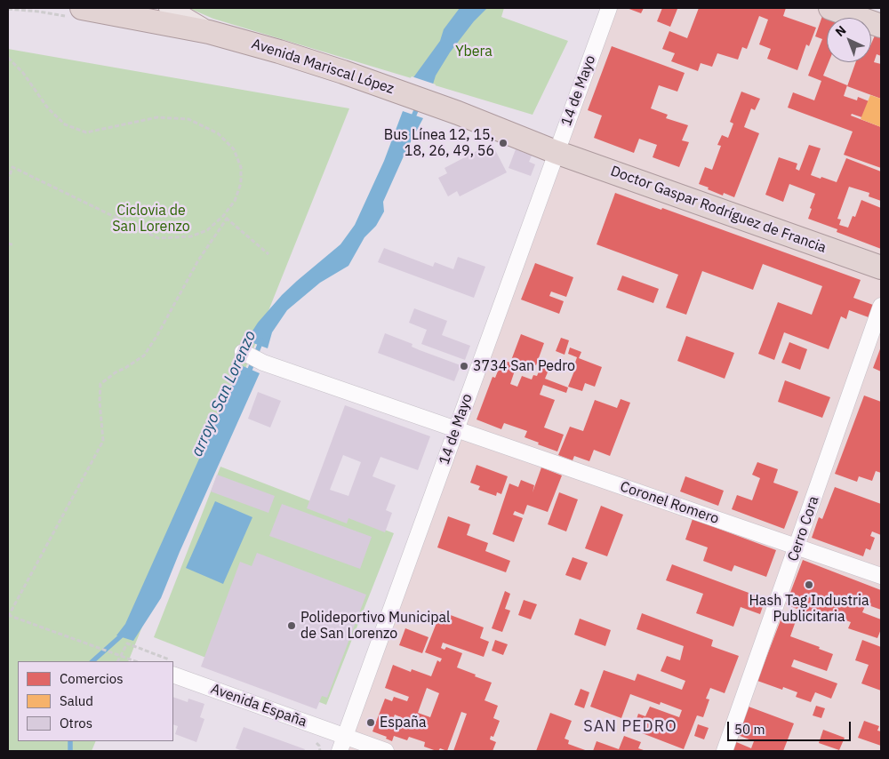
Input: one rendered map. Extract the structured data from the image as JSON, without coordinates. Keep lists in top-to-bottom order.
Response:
{
  "streets": {
    "highway": ["Avenida Mariscal López", "Doctor Gaspar Rodríguez de Francia"],
    "street": [
      "14 de Mayo",
      "Coronel Romero",
      "Cerro Cora",
      "Avenida España"
    ]
  },
  "crossings": [
    ["Avenida Mariscal López", "14 de Mayo"],
    ["Avenida Mariscal López", "Doctor Gaspar Rodríguez de Francia"],
    ["14 de Mayo", "Doctor Gaspar Rodríguez de Francia"],
    ["14 de Mayo", "Coronel Romero"],
    ["14 de Mayo", "Avenida España"],
    ["Coronel Romero", "Cerro Cora"]
  ],
  "districts": ["SAN PEDRO"],
  "water": ["arroyo San Lorenzo"],
  "parks": ["Ybera", "Ciclovia de San Lorenzo"],
  "places": [
    "Bus Línea 12, 15, 18, 26, 49, 56",
    "3734 San Pedro",
    "Hash Tag Industria Publicitaria",
    "Polideportivo Municipal de San Lorenzo",
    "España"
  ],
  "legend": ["Comercios", "Salud", "Otros"],
  "scale_bar": "50 m",
  "north": "top left"
}
